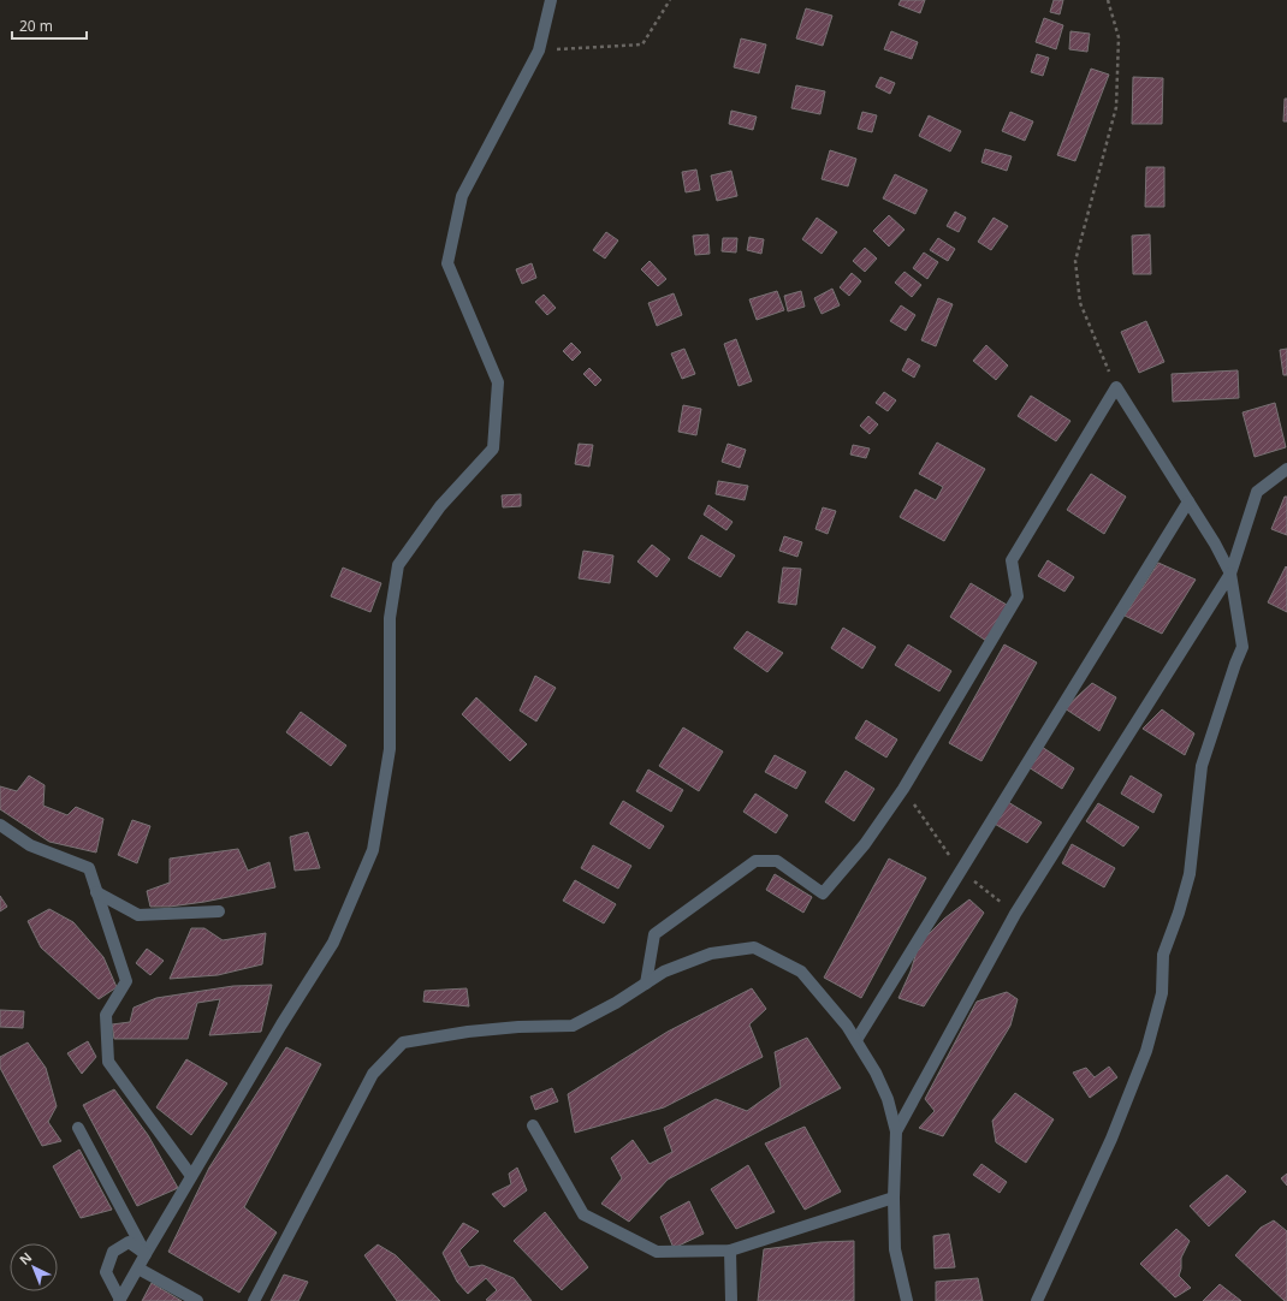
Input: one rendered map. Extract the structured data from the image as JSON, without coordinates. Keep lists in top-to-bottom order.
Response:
{
  "scale_bar": "20 m",
  "north": "top left"
}
